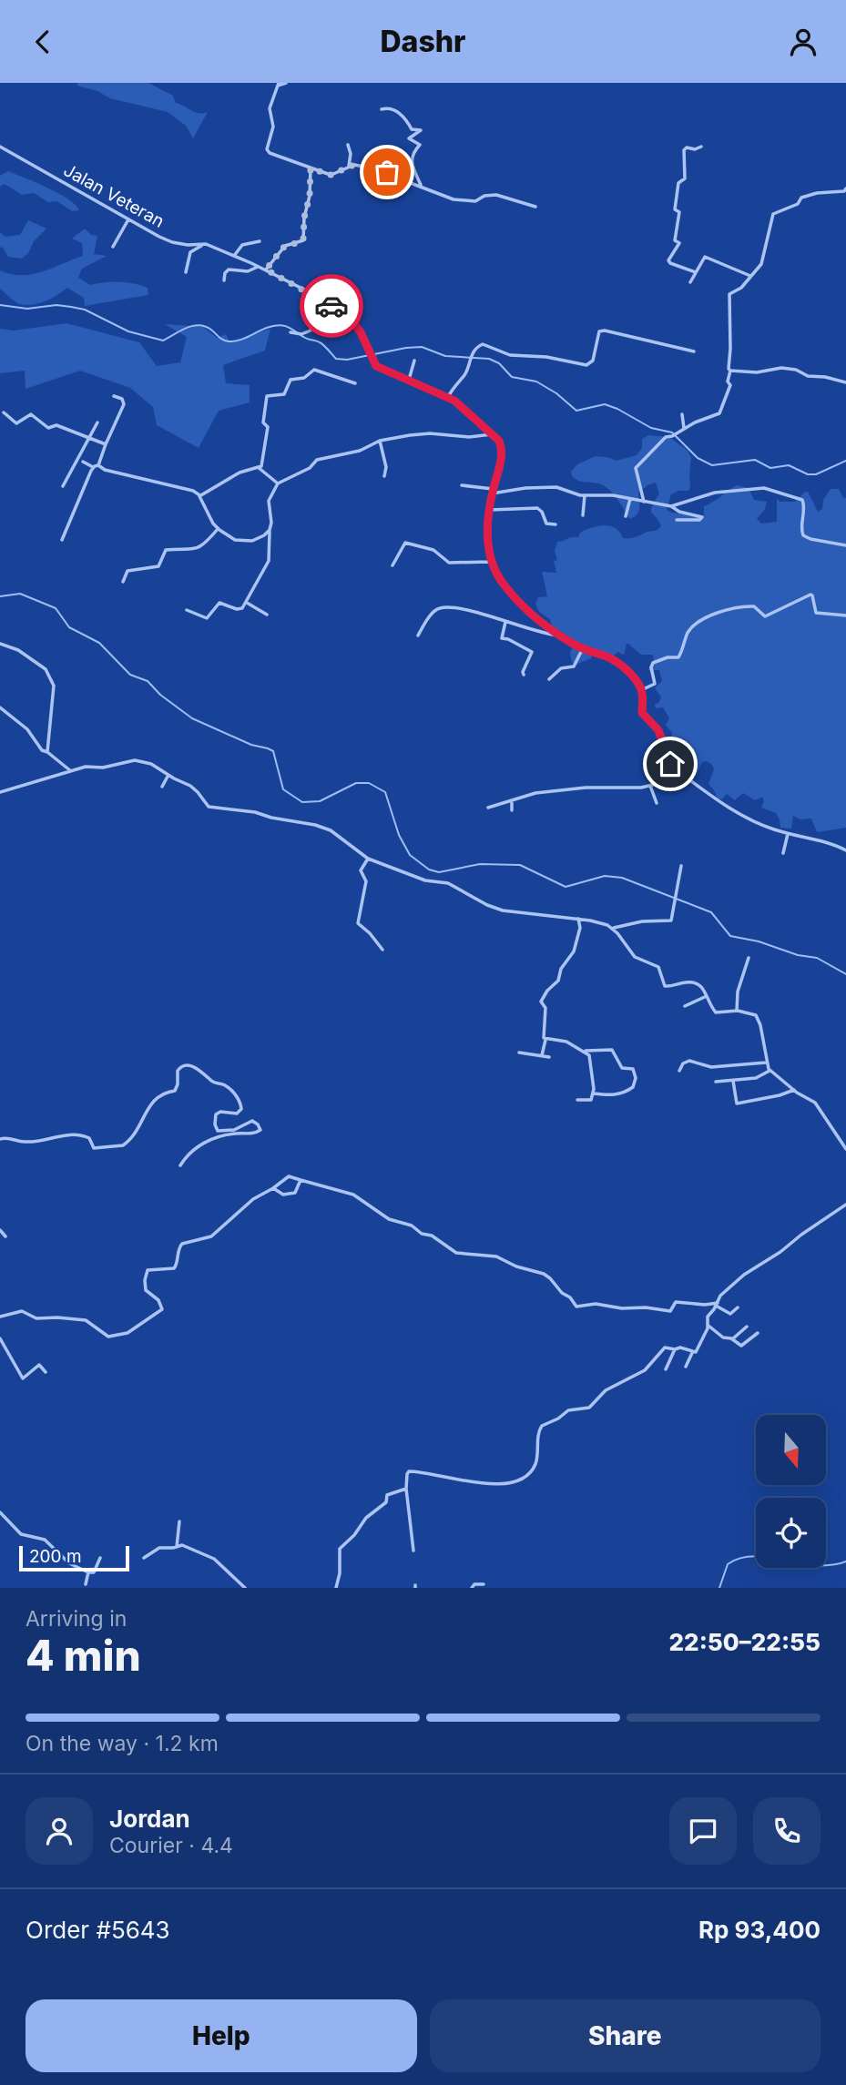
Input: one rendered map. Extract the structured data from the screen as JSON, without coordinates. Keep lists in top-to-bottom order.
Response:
{
  "streets": {
    "street": ["Jalan Veteran"]
  },
  "scale_bar": "200 m",
  "north": "bottom",
  "page": {
    "header": "Dashr",
    "scale": "200 m",
    "heading": ["4 min", "Arriving in", "22:50–22:55"],
    "panel": [
      "Jordan",
      "Courier · 4.4",
      "Order #5643",
      "Rp 93,400"
    ],
    "bar": "On the way · 1.2 km",
    "buttons": ["Help", "Share"]
  }
}
